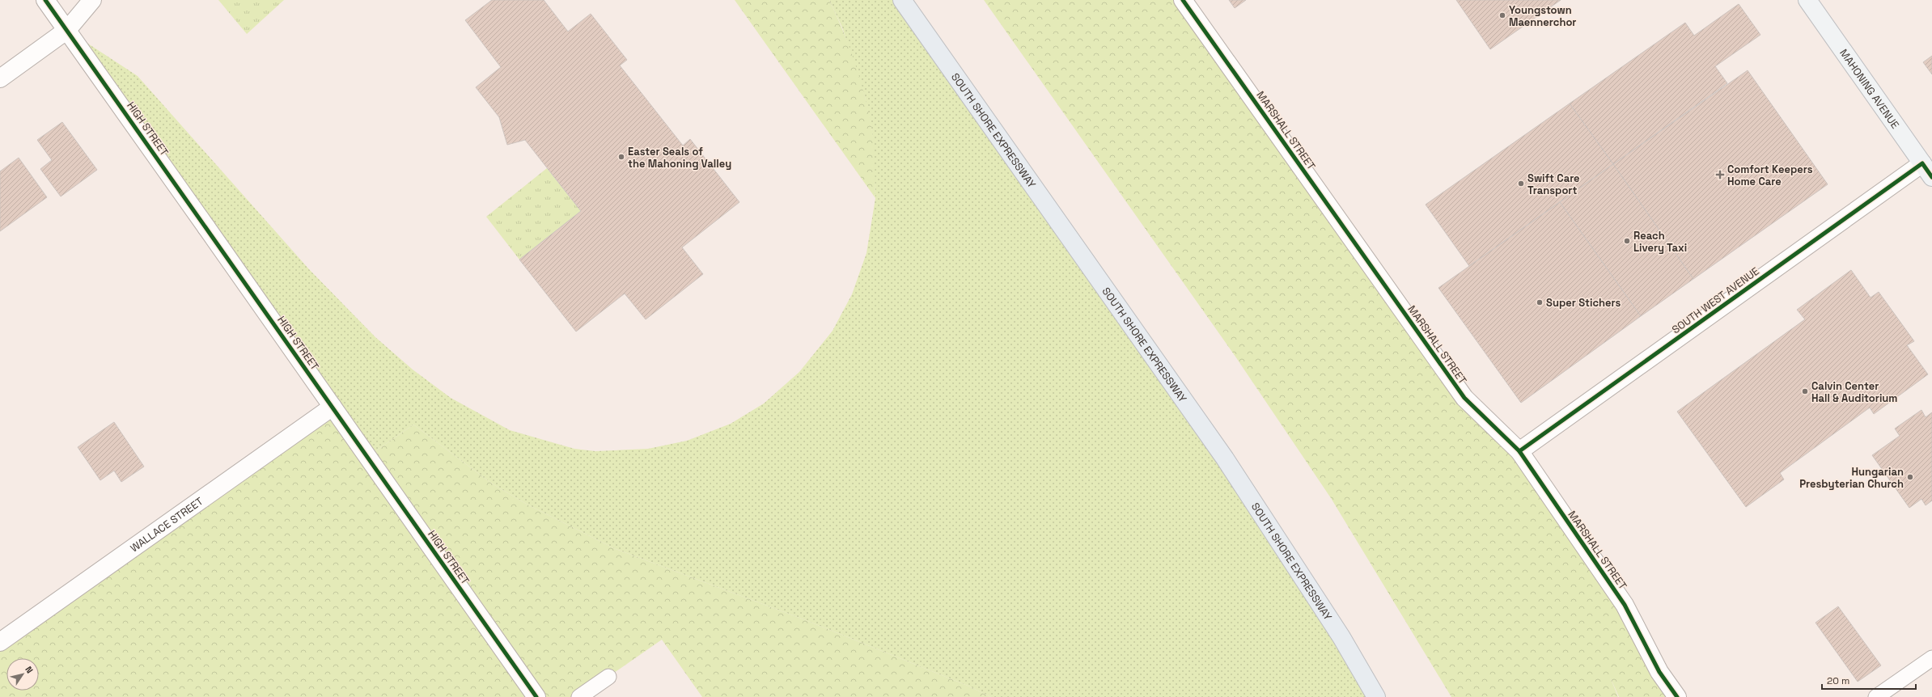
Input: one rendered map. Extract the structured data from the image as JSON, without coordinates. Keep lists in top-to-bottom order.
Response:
{
  "streets": {
    "highway": ["SOUTH SHORE EXPRESSWAY"],
    "main road": ["MAHONING AVENUE"],
    "street": [
      "HIGH STREET",
      "MARSHALL STREET",
      "SOUTH WEST AVENUE",
      "WALLACE STREET"
    ]
  },
  "crossings": [
    ["MAHONING AVENUE", "SOUTH WEST AVENUE"],
    ["HIGH STREET", "WALLACE STREET"],
    ["MARSHALL STREET", "SOUTH WEST AVENUE"]
  ],
  "places": {
    "other": [
      "Youngstown Maennerchor",
      "Easter Seals of the Mahoning Valley",
      "Swift Care Transport",
      "Reach Livery Taxi",
      "Super Stichers",
      "Calvin Center Hall & Auditorium",
      "Hungarian Presbyterian Church"
    ],
    "health": ["Comfort Keepers Home Care"]
  },
  "scale_bar": "20 m",
  "north": "top right"
}
